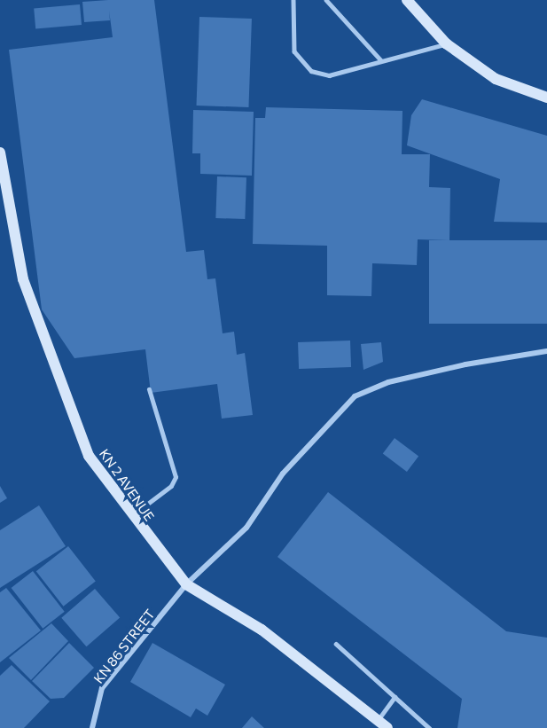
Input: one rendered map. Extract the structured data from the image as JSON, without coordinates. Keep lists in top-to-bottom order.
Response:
{
  "streets": {
    "main road": ["KN 2 AVENUE"],
    "street": ["KN 86 STREET"]
  },
  "crossings": [
    ["KN 2 AVENUE", "KN 86 STREET"]
  ]
}
